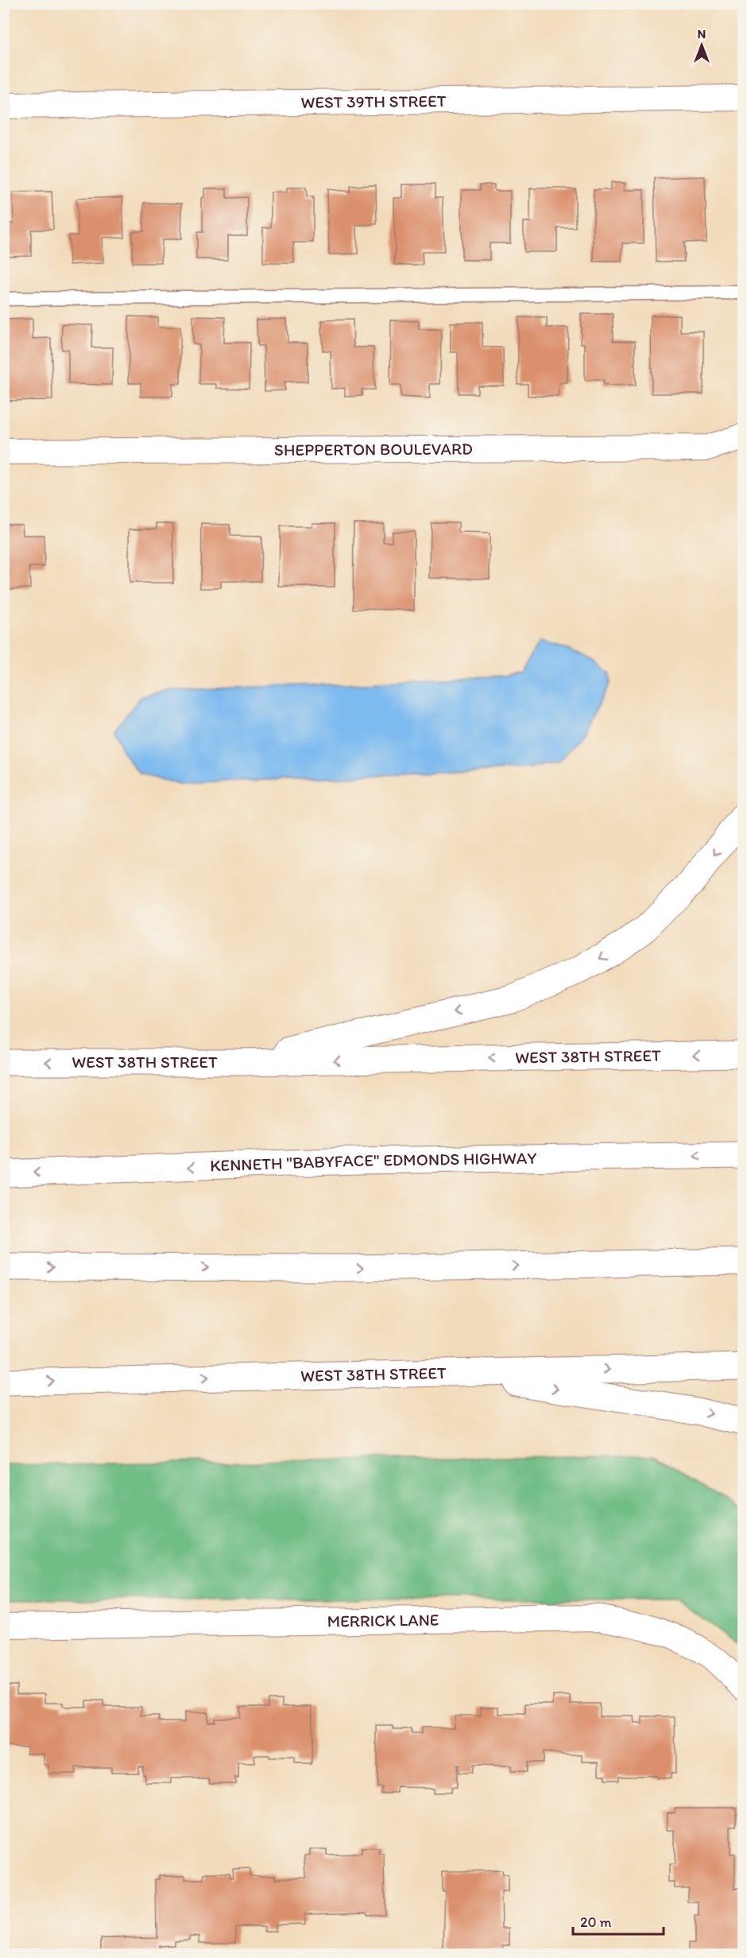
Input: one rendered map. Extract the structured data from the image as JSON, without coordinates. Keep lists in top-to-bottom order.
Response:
{
  "streets": {
    "main road": ["WEST 38TH STREET", "KENNETH \"BABYFACE\" EDMONDS HIGHWAY"],
    "street": ["WEST 39TH STREET", "SHEPPERTON BOULEVARD", "MERRICK LANE"]
  },
  "scale_bar": "20 m",
  "north": "top"
}
